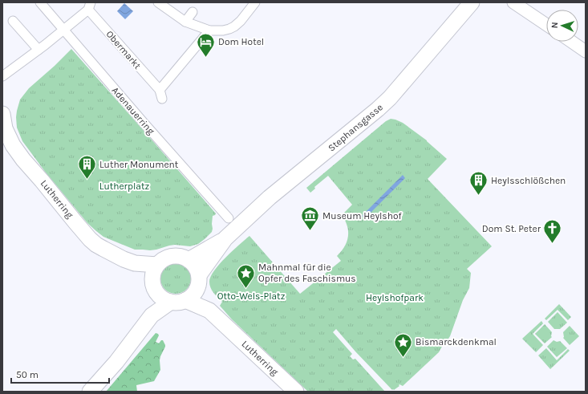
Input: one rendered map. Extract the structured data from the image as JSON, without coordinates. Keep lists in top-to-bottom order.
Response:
{
  "streets": {
    "street": [
      "Obermarkt",
      "Adenauerring",
      "Stephansgasse",
      "Lutherring"
    ]
  },
  "crossings": [
    ["Stephansgasse", "Lutherring"]
  ],
  "parks": ["Lutherplatz", "Otto-Wels-Platz", "Heylshofpark"],
  "places": {
    "hotel": ["Dom Hotel"],
    "building": ["Luther Monument", "Heylsschlößchen"],
    "museum": ["Museum Heylshof"],
    "church": ["Dom St. Peter"],
    "place": ["Mahnmal für die Opfer des Faschismus", "Bismarckdenkmal"]
  },
  "scale_bar": "50 m",
  "north": "left"
}
